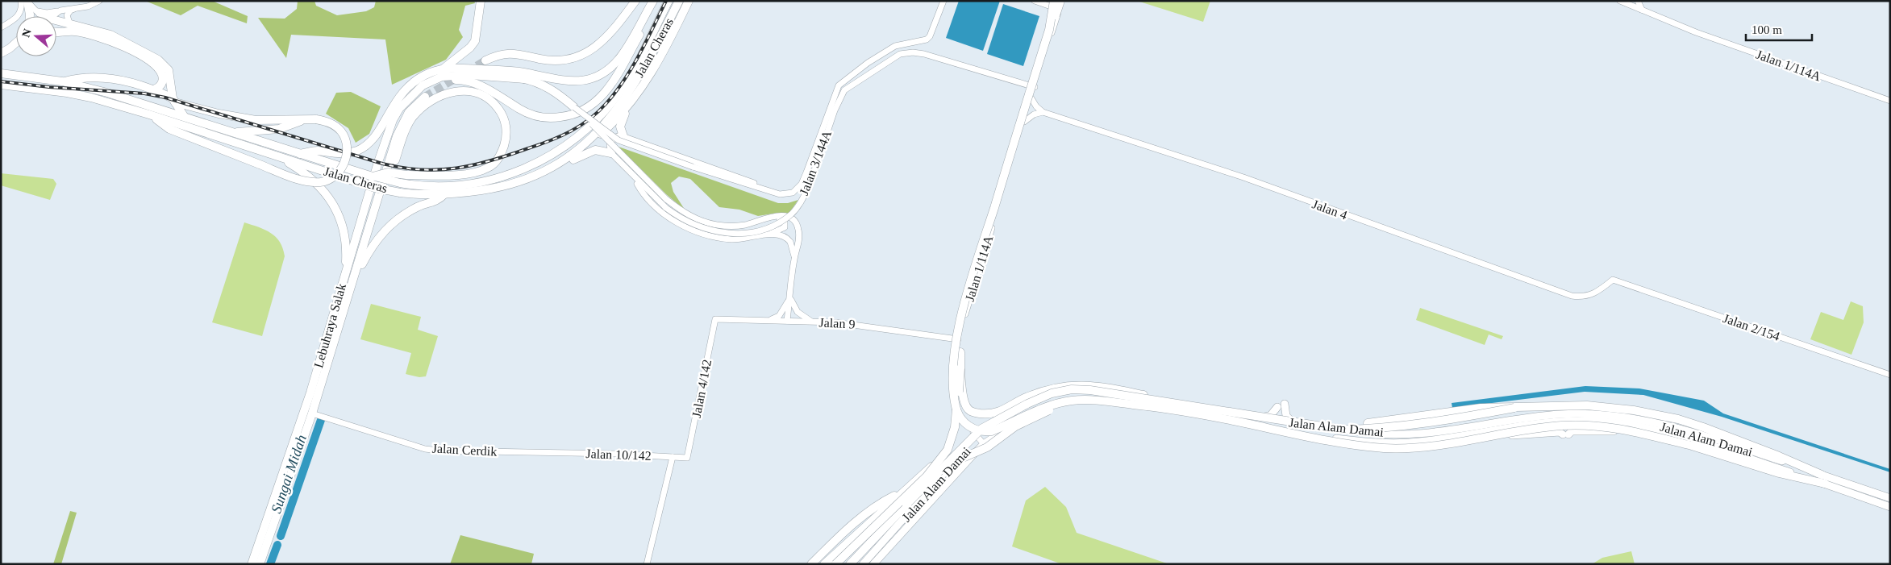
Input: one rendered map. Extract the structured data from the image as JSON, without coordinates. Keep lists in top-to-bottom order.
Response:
{
  "streets": {
    "highway": ["Jalan Cheras", "Lebuhraya Salak"],
    "main road": ["Jalan Alam Damai"],
    "street": [
      "Jalan 1/114A",
      "Jalan 3/144A",
      "Jalan 4",
      "Jalan 9",
      "Jalan 2/154",
      "Jalan 4/142",
      "Jalan Cerdik",
      "Jalan 10/142"
    ]
  },
  "crossings": [
    ["Jalan 1/114A", "Jalan 3/144A"],
    ["Jalan 1/114A", "Jalan 9"],
    ["Jalan 1/114A", "Jalan Alam Damai"],
    ["Jalan 4", "Jalan 2/154"],
    ["Jalan 9", "Jalan 4/142"],
    ["Lebuhraya Salak", "Jalan Cerdik"],
    ["Jalan 4/142", "Jalan 10/142"],
    ["Jalan Cerdik", "Jalan 10/142"]
  ],
  "water": ["Sungai Midah"],
  "scale_bar": "100 m",
  "north": "left"
}
